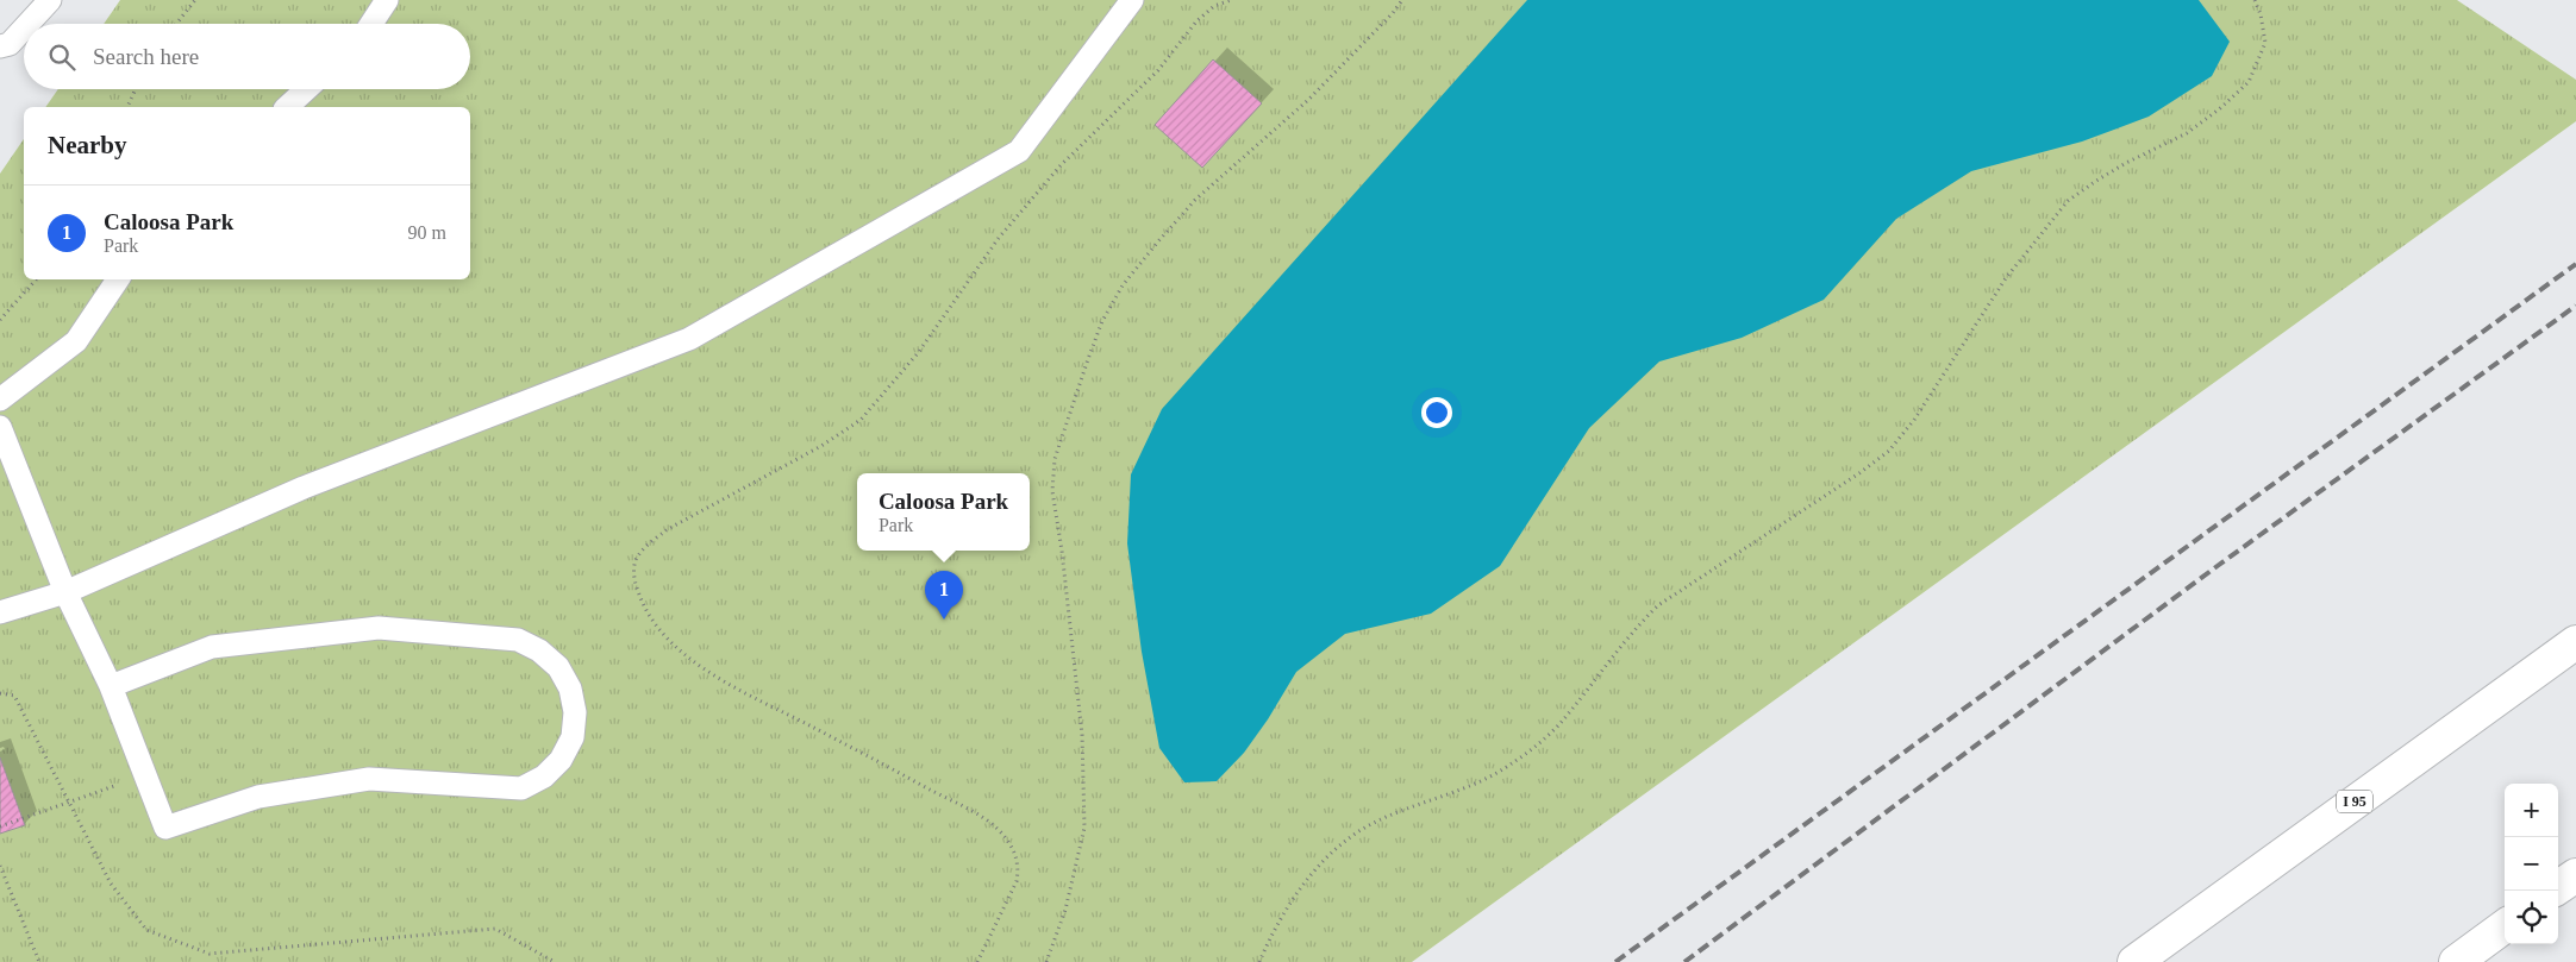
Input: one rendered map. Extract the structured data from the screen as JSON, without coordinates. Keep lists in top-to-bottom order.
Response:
{
  "streets": {
    "highway": ["I 95"]
  },
  "page": {
    "search": "Search here",
    "heading": "Nearby",
    "list": [
      {
        "mark": "1",
        "name": "Caloosa Park",
        "note": "Park",
        "value": "90 m"
      }
    ],
    "popup": ["Caloosa Park", "Park"],
    "pins": "1",
    "map_buttons": ["+", "−"]
  }
}
